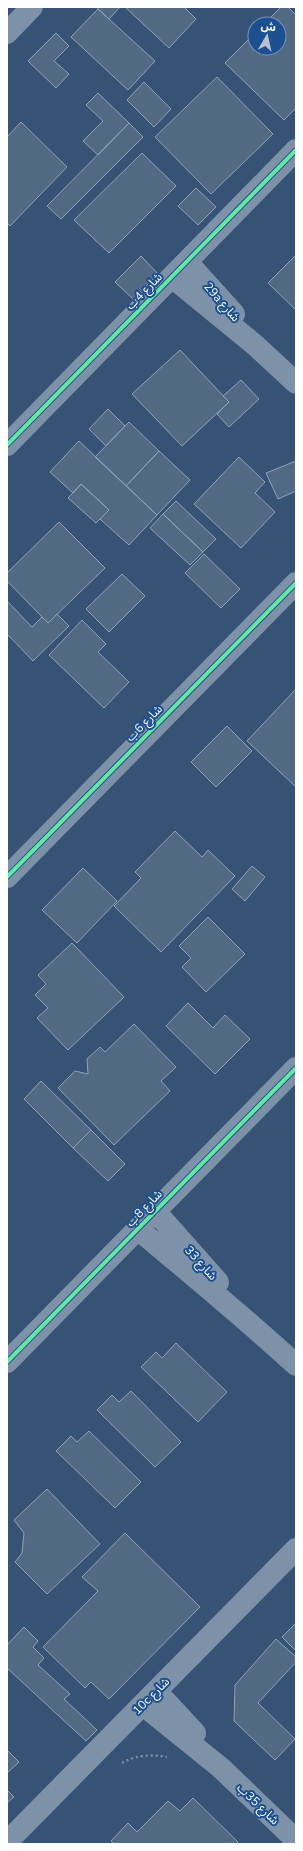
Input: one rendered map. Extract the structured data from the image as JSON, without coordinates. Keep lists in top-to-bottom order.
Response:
{
  "streets": {
    "street": [
      "شارع 4ب",
      "29a شارع",
      "شارع 6ب",
      "شارع 8ب",
      "شارع 33",
      "10c شارع",
      "شارع 35ب"
    ]
  },
  "crossings": [
    ["شارع 4ب", "29a شارع"],
    ["شارع 8ب", "شارع 33"],
    ["10c شارع", "شارع 35ب"]
  ],
  "north": "top"
}
